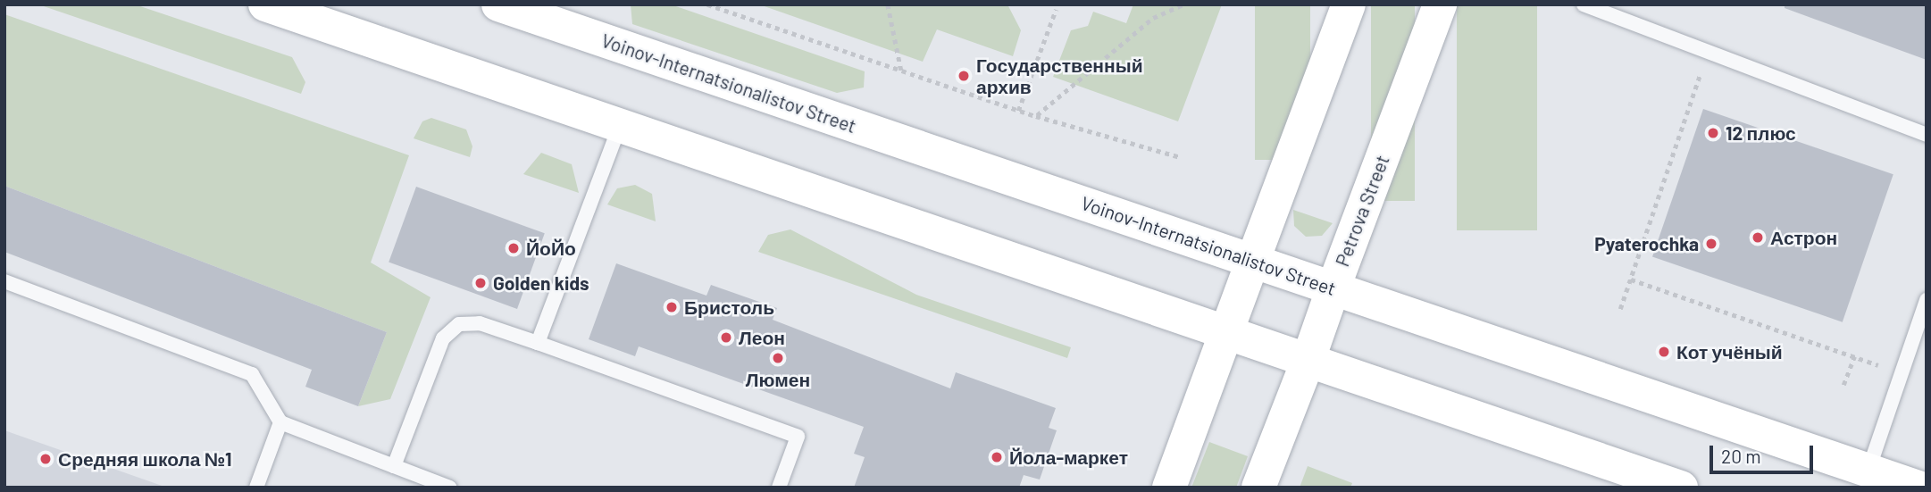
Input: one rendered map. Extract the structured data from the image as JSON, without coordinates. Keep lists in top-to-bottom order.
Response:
{
  "streets": {
    "main road": ["Voinov-Internatsionalistov Street", "Petrova Street"]
  },
  "crossings": [
    ["Voinov-Internatsionalistov Street", "Petrova Street"]
  ],
  "places": [
    "Государственный архив",
    "12 плюс",
    "Астрон",
    "Pyaterochka",
    "ЙоЙо",
    "Golden kids",
    "Бристоль",
    "Леон",
    "Кот учёный",
    "Люмен",
    "Йола-маркет",
    "Средняя школа №1"
  ],
  "scale_bar": "20 m"
}
